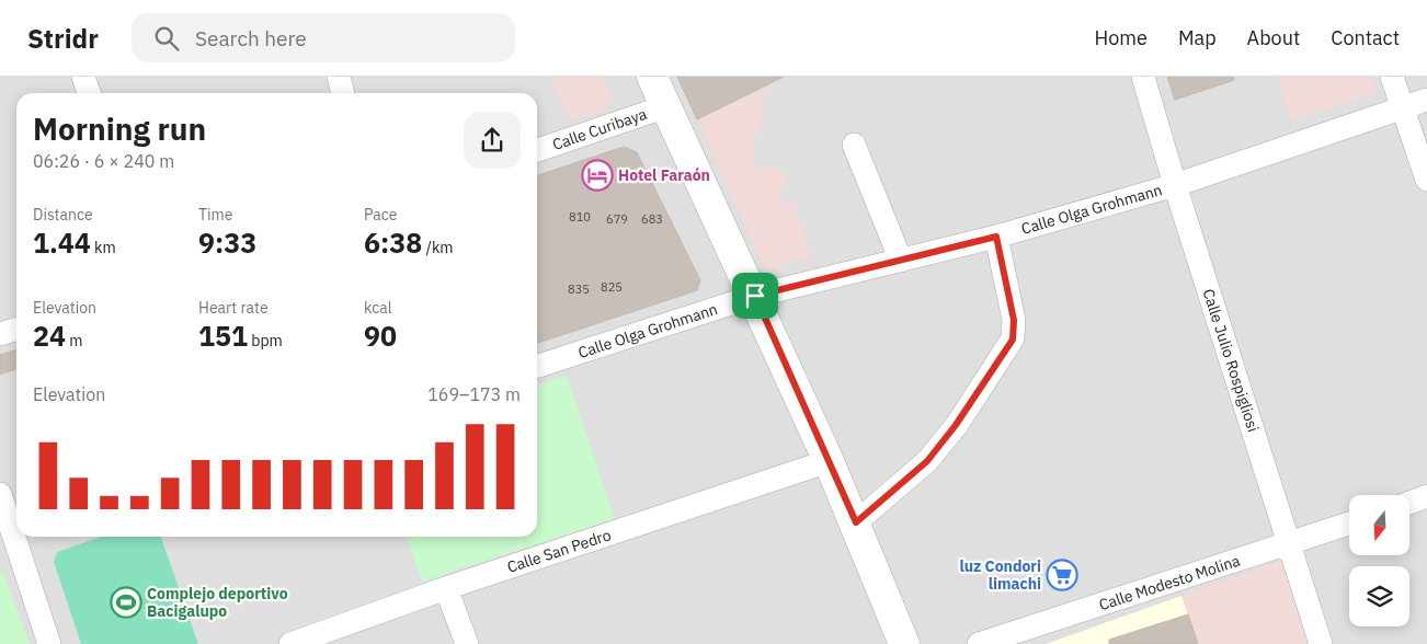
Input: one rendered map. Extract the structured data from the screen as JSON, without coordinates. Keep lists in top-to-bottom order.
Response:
{
  "streets": {
    "street": [
      "Calle Curibaya",
      "Calle Olga Grohmann",
      "Calle Julio Rospigliosi",
      "Calle San Pedro",
      "Calle Modesto Molina"
    ]
  },
  "crossings": [
    ["Calle Olga Grohmann", "Calle Julio Rospigliosi"],
    ["Calle Julio Rospigliosi", "Calle Modesto Molina"]
  ],
  "places": {
    "hotel": ["Hotel Faraón"],
    "supermarket": ["luz Condori limachi"],
    "sports": ["Complejo deportivo Bacigalupo"]
  },
  "house_numbers": [
    "810",
    "679",
    "683",
    "825",
    "835"
  ],
  "north": "bottom",
  "page": {
    "header": "Stridr",
    "search": "Search here",
    "nav": [
      "Home",
      "Map",
      "About",
      "Contact"
    ],
    "heading": ["Morning run", "06:26 · 6 × 240 m"],
    "stats": [
      ["Distance", "1.44 km"],
      ["Time", "9:33"],
      ["Pace", "6:38 /km"],
      ["Elevation", "24 m"],
      ["Heart rate", "151 bpm"],
      ["kcal", "90"]
    ],
    "chart": ["Elevation", "169–173 m"]
  }
}
